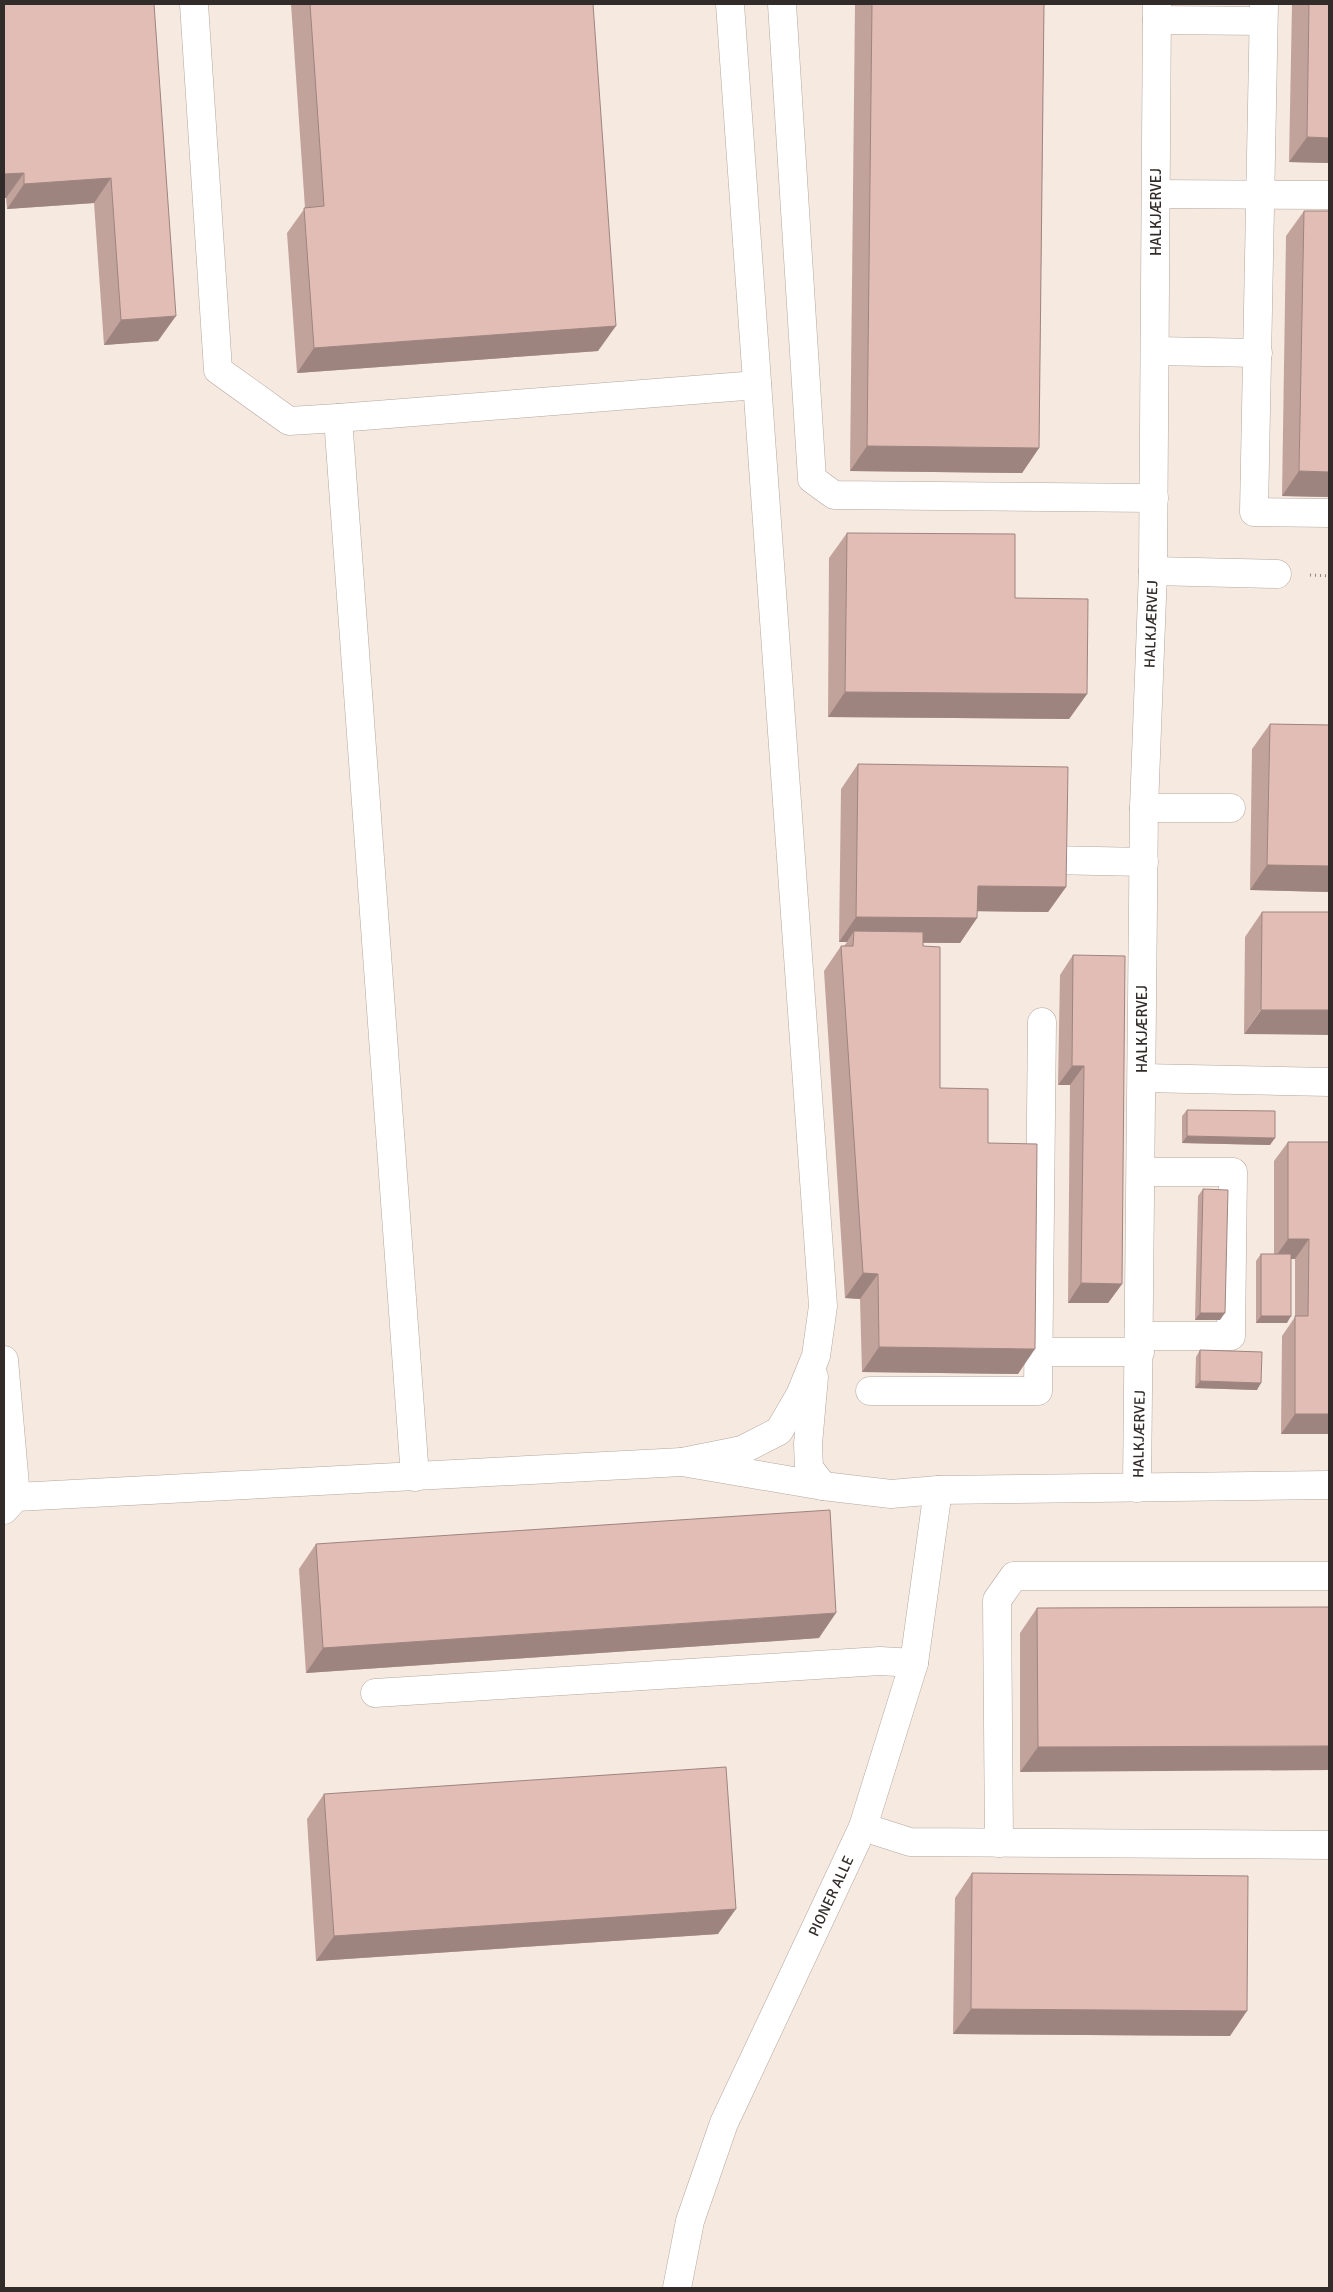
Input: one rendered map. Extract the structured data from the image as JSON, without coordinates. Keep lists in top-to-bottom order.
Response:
{
  "streets": {
    "street": ["HALKJÆRVEJ", "PIONER ALLE"]
  },
  "crossings": [
    ["HALKJÆRVEJ", "PIONER ALLE"]
  ]
}
